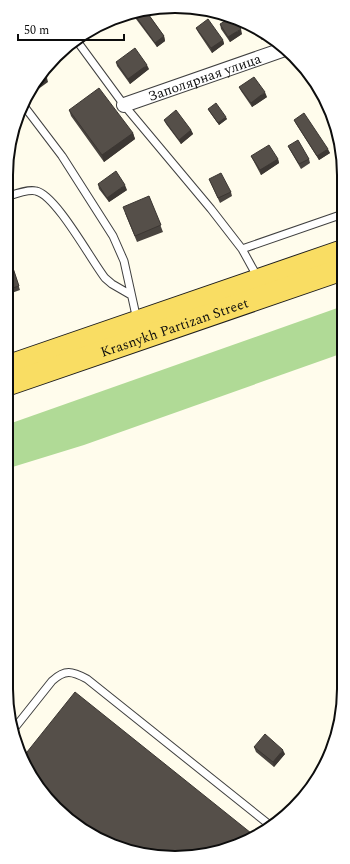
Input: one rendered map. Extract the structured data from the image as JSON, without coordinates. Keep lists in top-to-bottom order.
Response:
{
  "streets": {
    "main road": ["Krasnykh Partizan Street"],
    "street": ["Заполярная улица"]
  },
  "scale_bar": "50 m"
}
